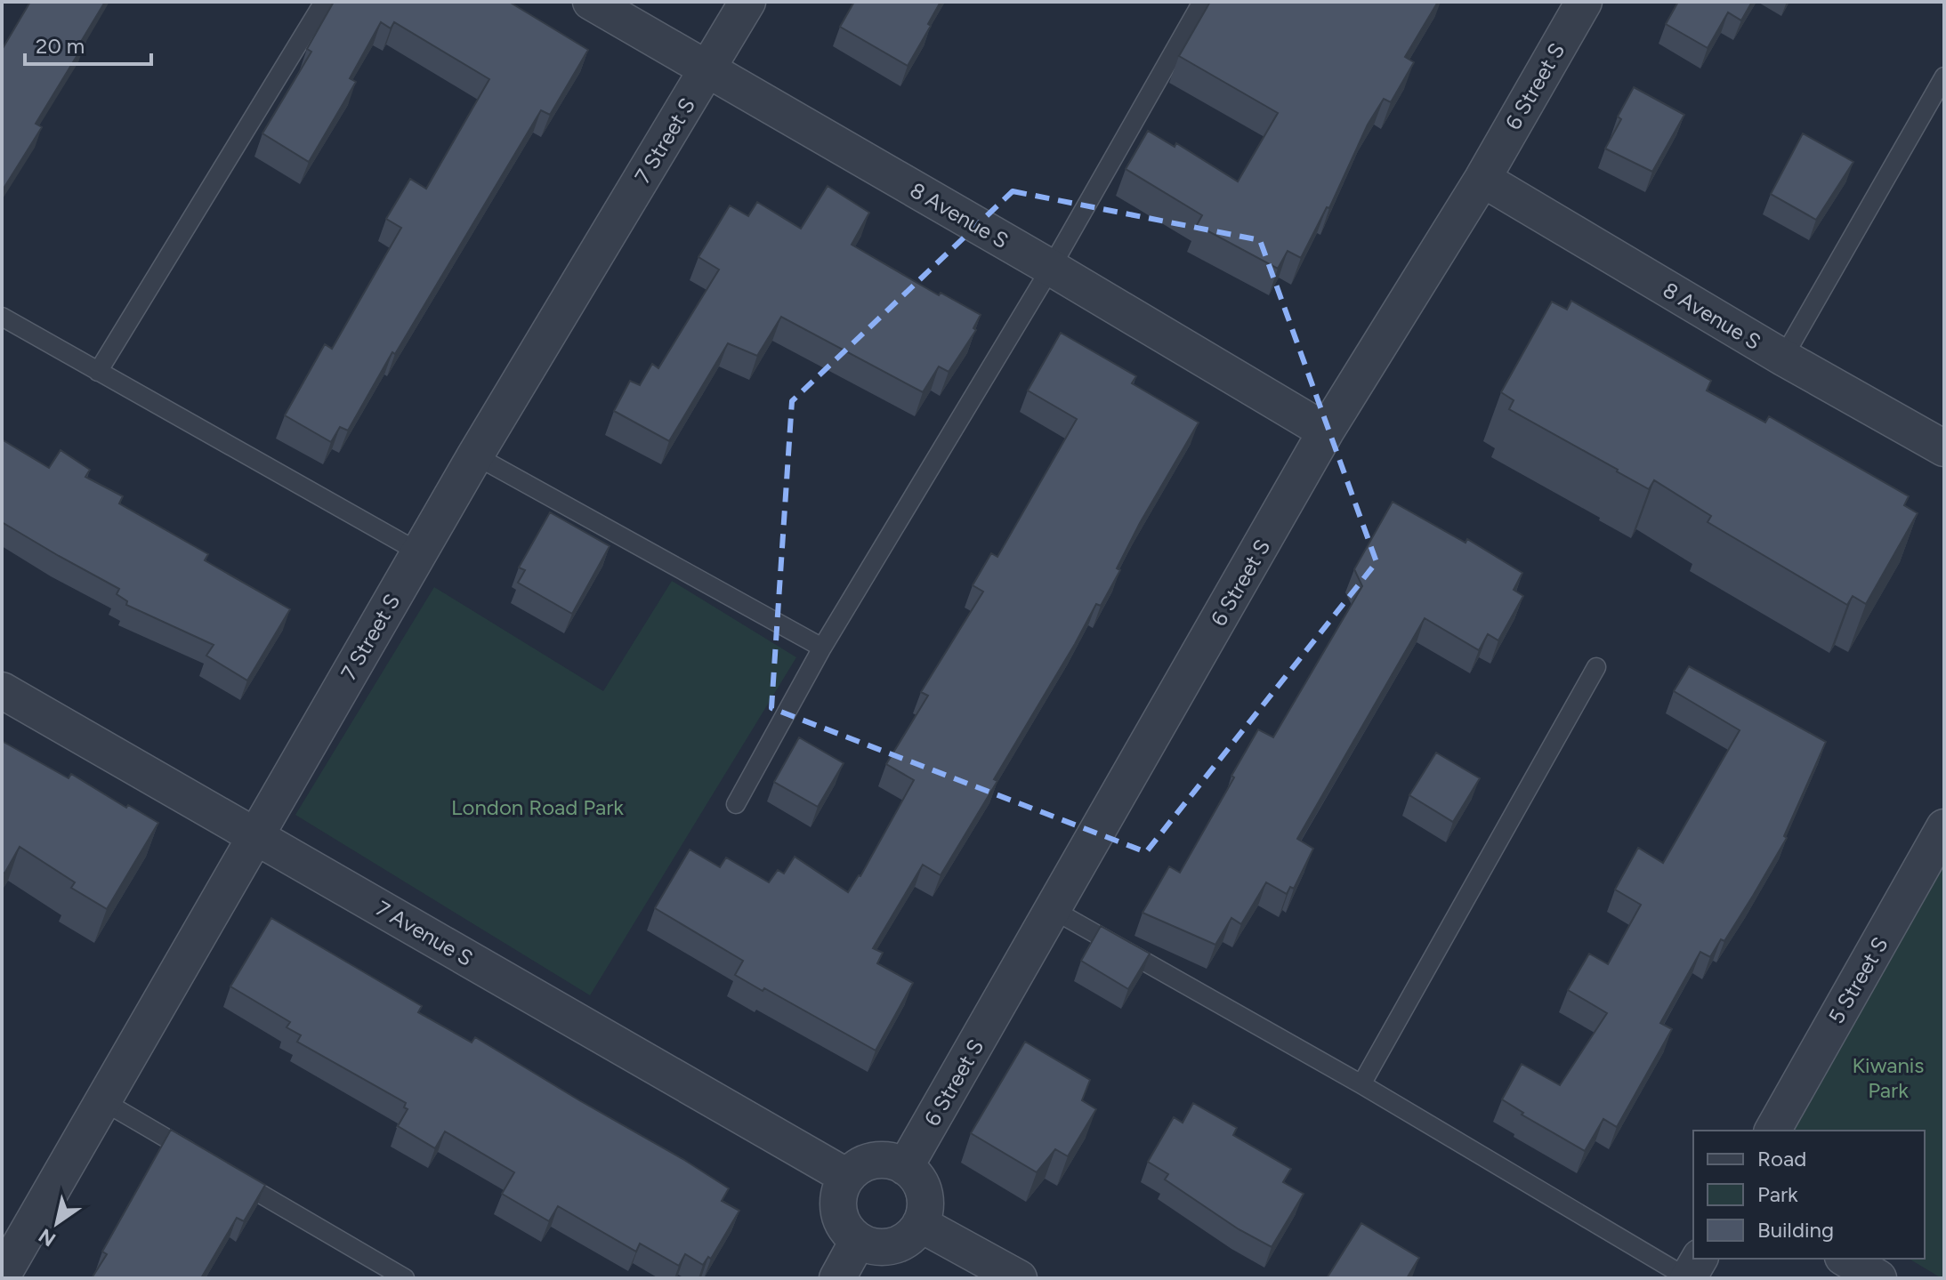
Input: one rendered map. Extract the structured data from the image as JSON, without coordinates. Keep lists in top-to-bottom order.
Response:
{
  "streets": {
    "street": [
      "6 Street S",
      "7 Street S",
      "8 Avenue S",
      "7 Avenue S",
      "5 Street S"
    ]
  },
  "crossings": [
    ["6 Street S", "8 Avenue S"],
    ["6 Street S", "7 Avenue S"],
    ["7 Street S", "8 Avenue S"],
    ["7 Street S", "7 Avenue S"]
  ],
  "parks": ["London Road Park", "Kiwanis Park"],
  "legend": ["Road", "Park", "Building"],
  "scale_bar": "20 m",
  "north": "bottom left"
}
